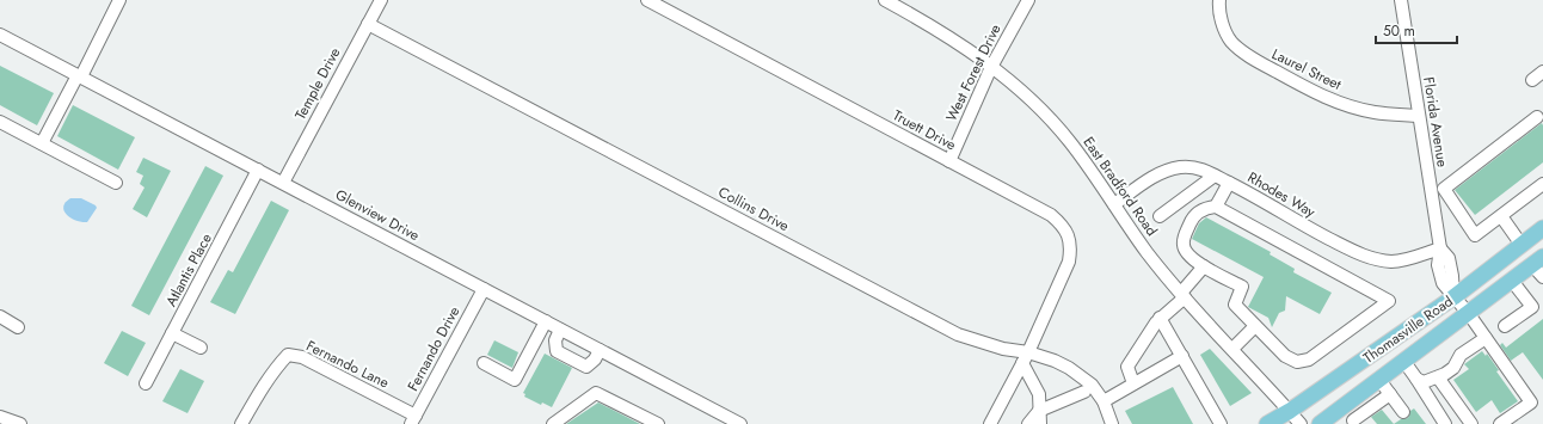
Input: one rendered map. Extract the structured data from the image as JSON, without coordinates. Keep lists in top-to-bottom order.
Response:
{
  "streets": {
    "main road": ["Thomasville Road"],
    "street": [
      "Laurel Street",
      "West Forest Drive",
      "Temple Drive",
      "Florida Avenue",
      "Truett Drive",
      "East Bradford Road",
      "Rhodes Way",
      "Collins Drive",
      "Glenview Drive",
      "Atlantis Place",
      "Fernando Drive",
      "Fernando Lane"
    ]
  },
  "crossings": [
    ["Laurel Street", "Florida Avenue"],
    ["West Forest Drive", "Truett Drive"],
    ["West Forest Drive", "East Bradford Road"],
    ["Temple Drive", "Collins Drive"],
    ["Temple Drive", "Glenview Drive"],
    ["Florida Avenue", "Rhodes Way"],
    ["Florida Avenue", "Thomasville Road"],
    ["Truett Drive", "Collins Drive"],
    ["East Bradford Road", "Rhodes Way"],
    ["East Bradford Road", "Thomasville Road"],
    ["Glenview Drive", "Atlantis Place"],
    ["Glenview Drive", "Fernando Drive"],
    ["Fernando Drive", "Fernando Lane"]
  ],
  "scale_bar": "50 m"
}
